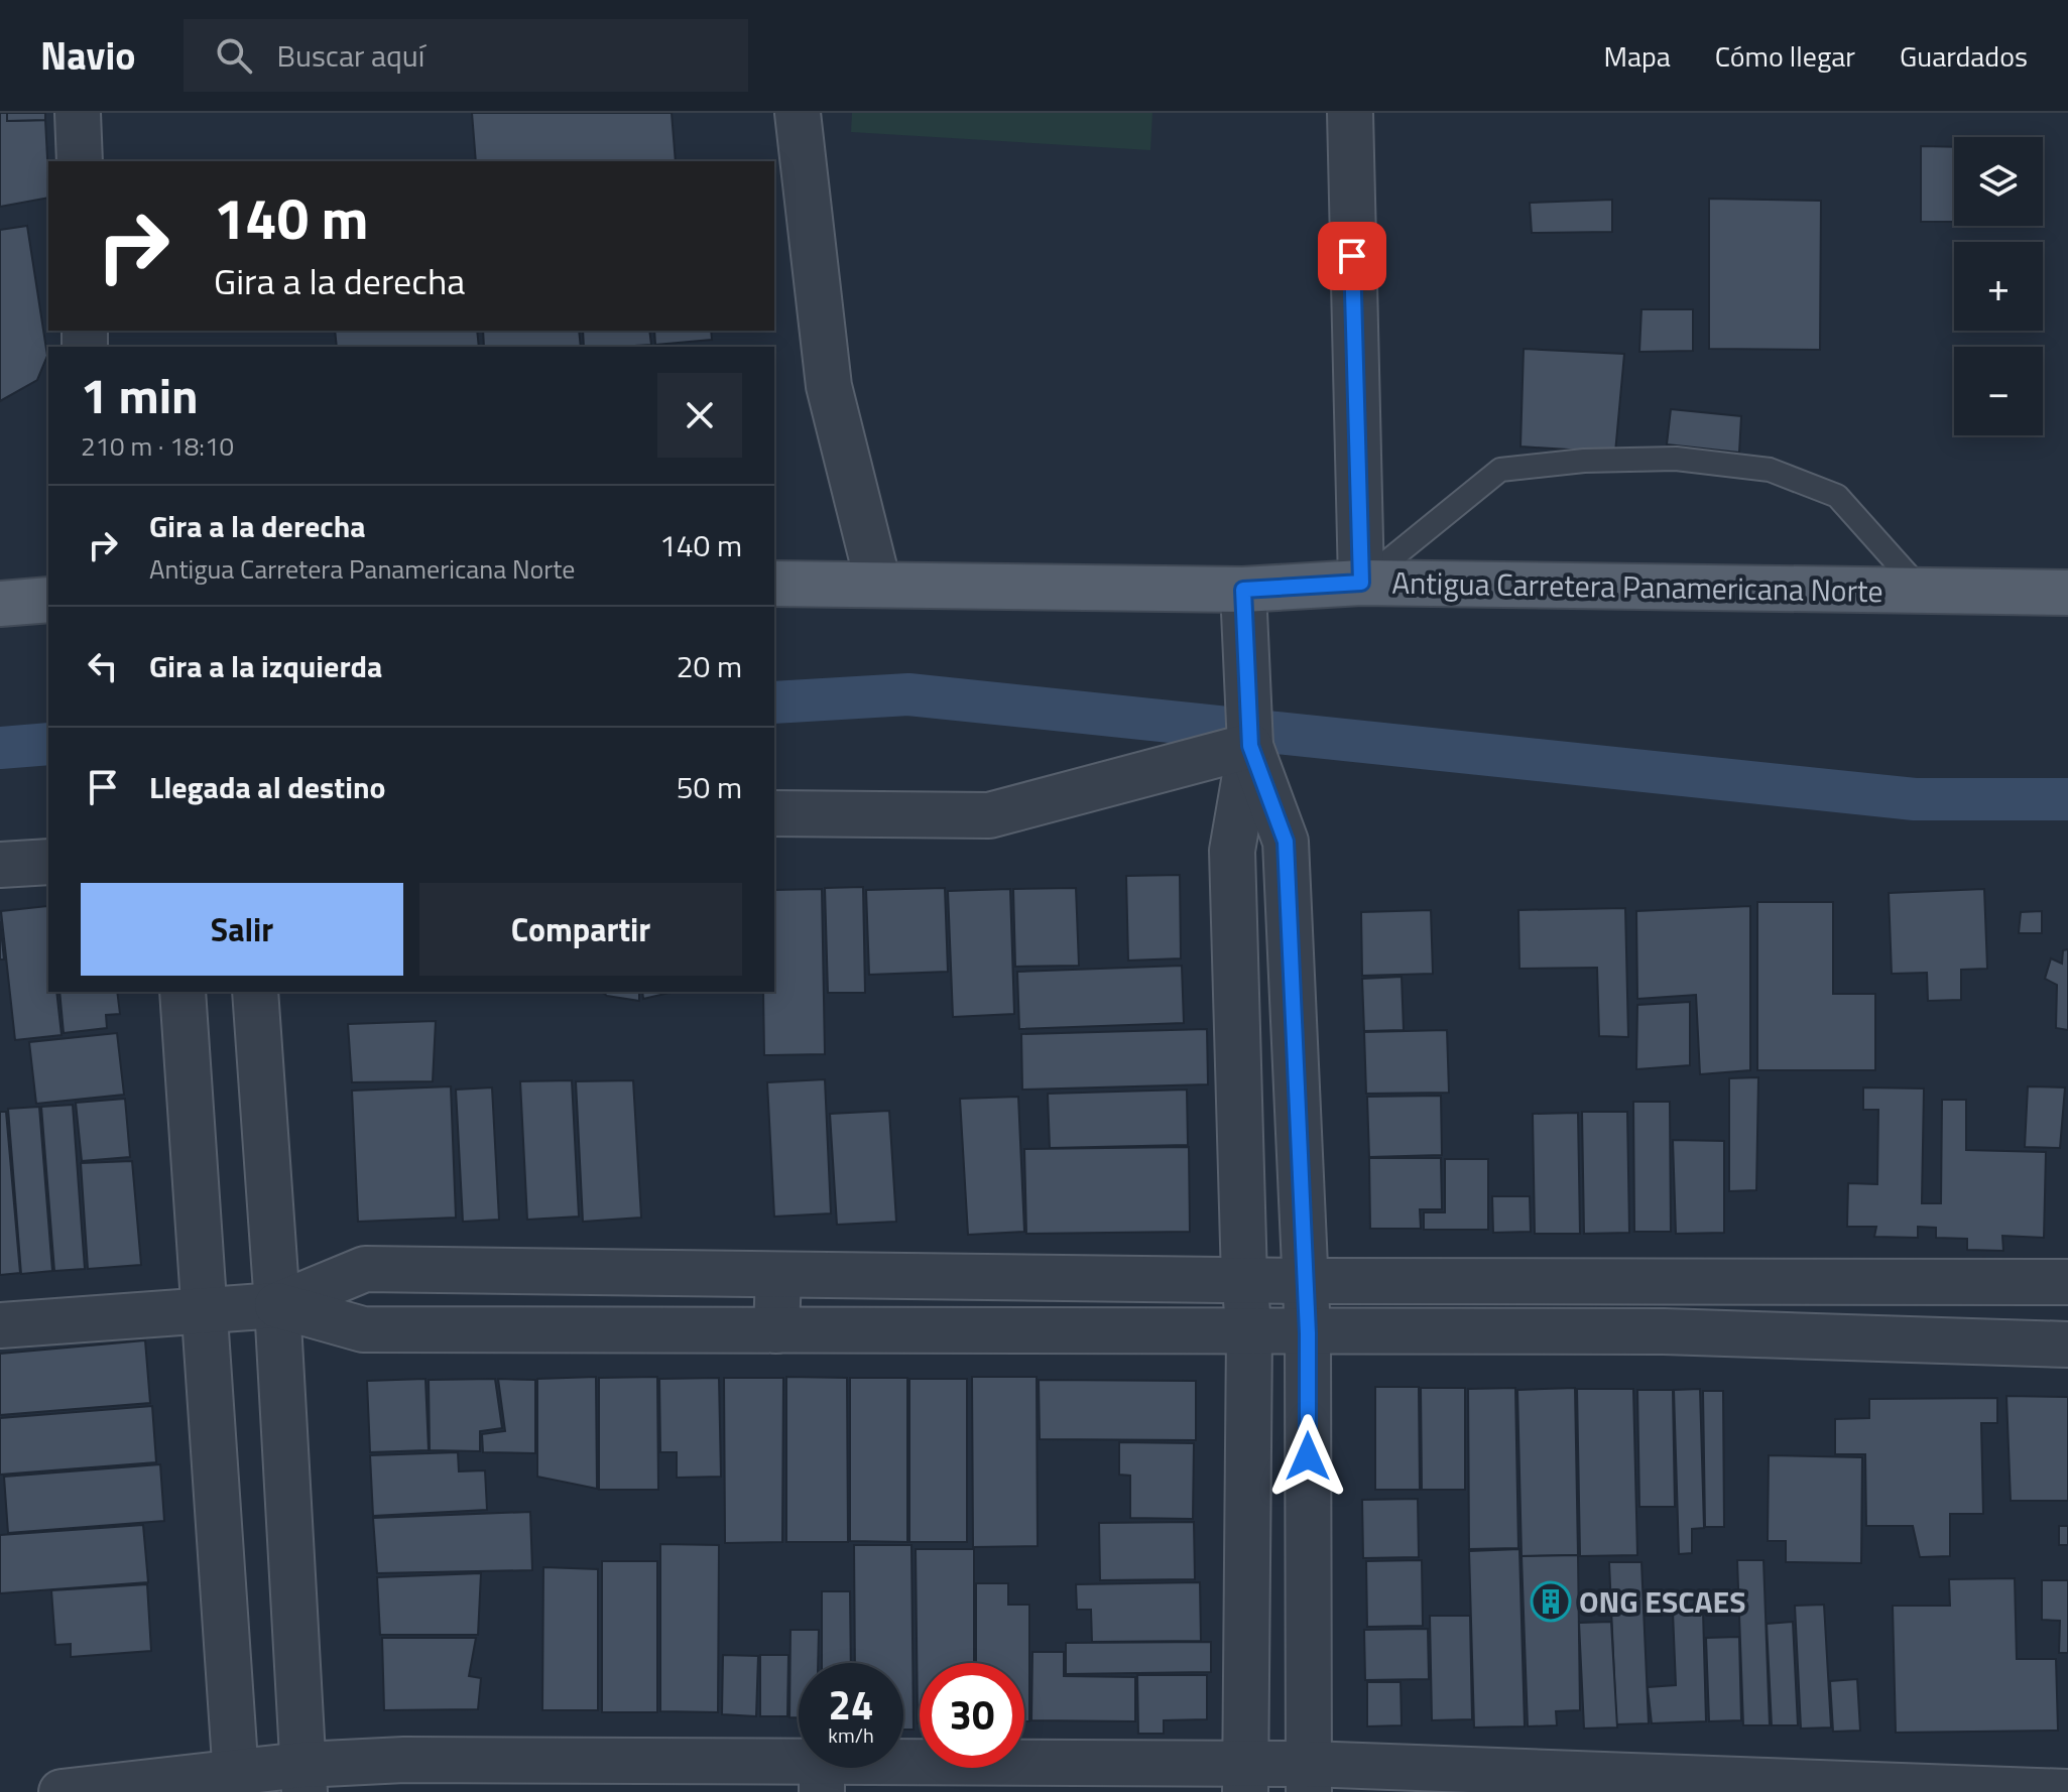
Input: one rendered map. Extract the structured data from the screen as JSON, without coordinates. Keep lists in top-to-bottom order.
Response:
{
  "streets": {
    "main road": ["Antigua Carretera Panamericana Norte"]
  },
  "places": {
    "building": ["ONG ESCAES"]
  },
  "page": {
    "header": "Navio",
    "search": "Buscar aquí",
    "nav": ["Mapa", "Cómo llegar", "Guardados"],
    "map_buttons": ["+", "−"],
    "turn": ["140 m", "Gira a la derecha"],
    "heading": ["1 min", "210 m · 18:10"],
    "list": [
      {
        "name": "Gira a la derecha",
        "note": "Antigua Carretera Panamericana Norte",
        "value": "140 m"
      },
      {
        "name": "Gira a la izquierda",
        "value": "20 m"
      },
      {
        "name": "Llegada al destino",
        "value": "50 m"
      }
    ],
    "buttons": ["Salir", "Compartir"],
    "speed": "24 km/h",
    "limit": "30"
  }
}
